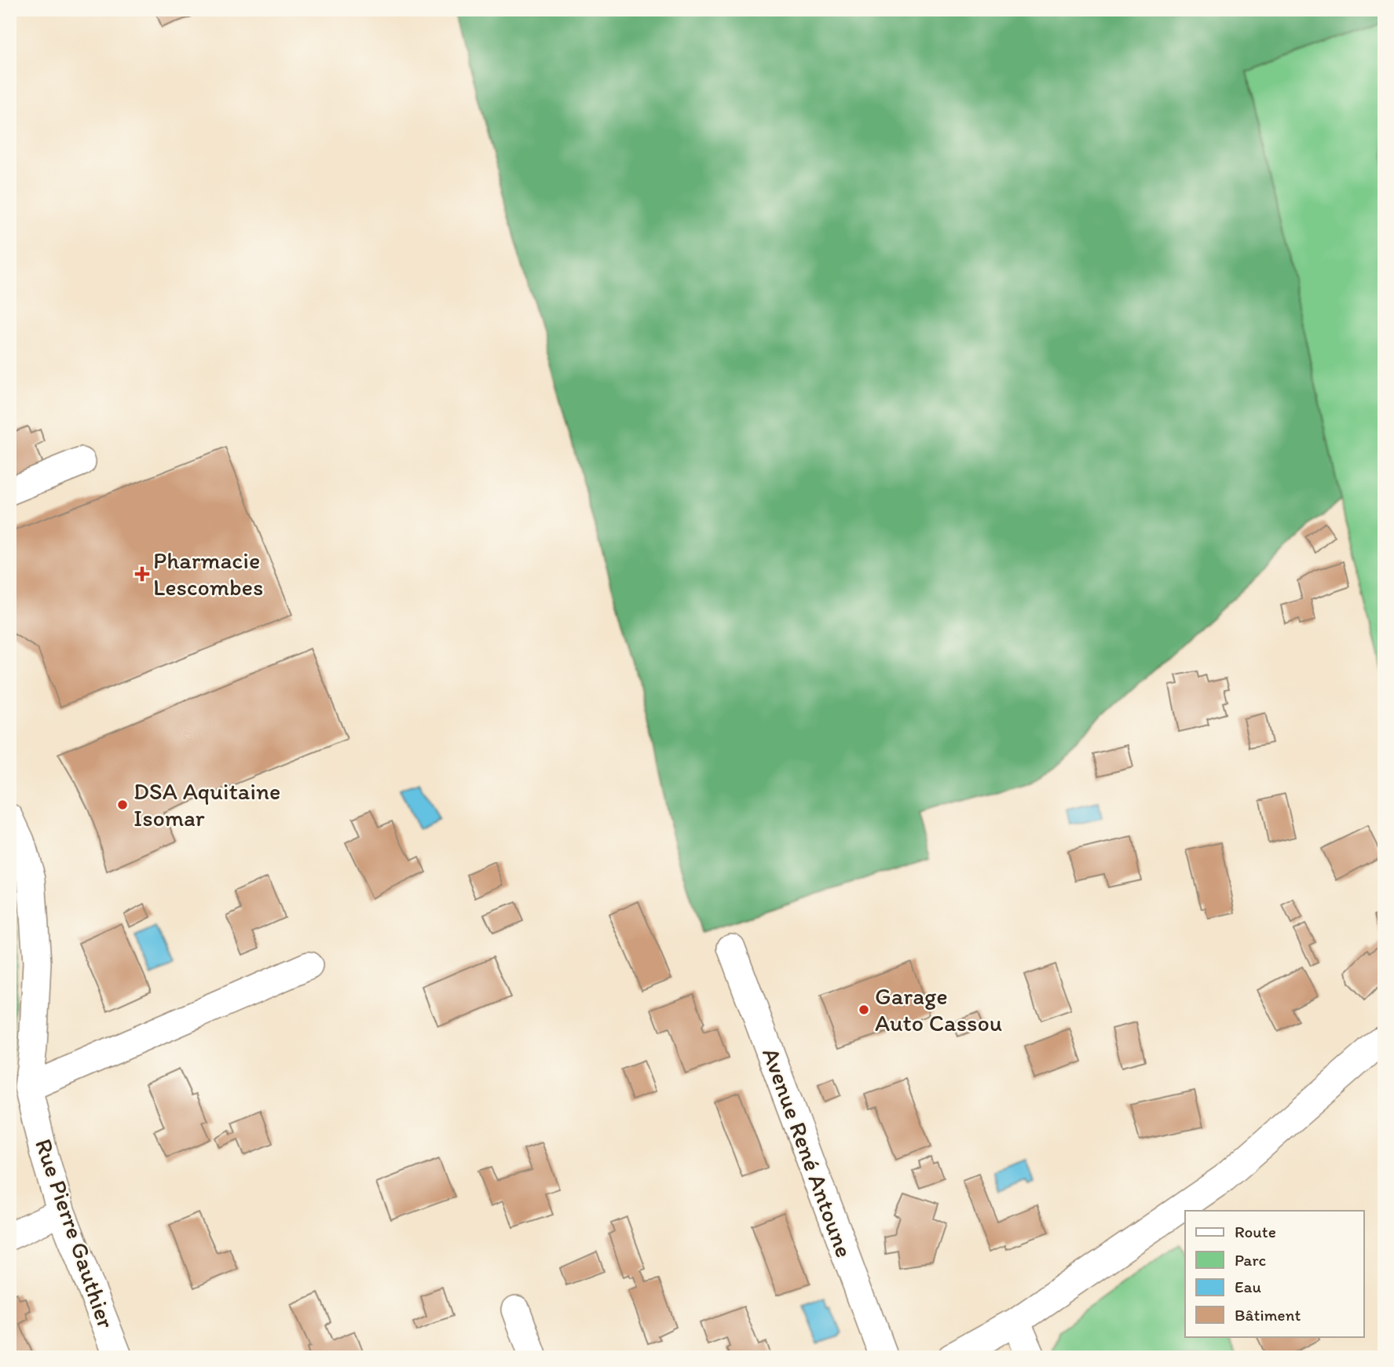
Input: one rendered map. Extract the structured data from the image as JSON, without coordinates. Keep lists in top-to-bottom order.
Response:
{
  "streets": {
    "street": ["Avenue René Antoune", "Rue Pierre Gauthier"]
  },
  "places": {
    "health": ["Pharmacie Lescombes"],
    "other": ["DSA Aquitaine Isomar", "Garage Auto Cassou"]
  },
  "legend": [
    "Route",
    "Parc",
    "Eau",
    "Bâtiment"
  ]
}
